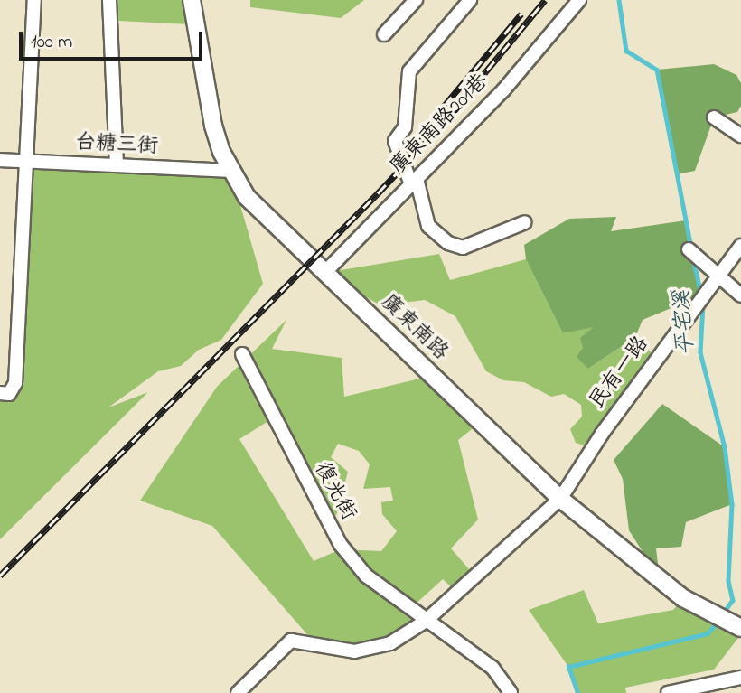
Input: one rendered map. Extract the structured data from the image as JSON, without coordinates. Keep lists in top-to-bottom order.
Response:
{
  "streets": {
    "street": [
      "廣東南路201巷",
      "台糖三街",
      "廣東南路",
      "民有一路",
      "復光街"
    ]
  },
  "crossings": [
    ["廣東南路201巷", "廣東南路"],
    ["台糖三街", "廣東南路"],
    ["廣東南路", "民有一路"]
  ],
  "water": ["平宅溪"],
  "scale_bar": "100 m"
}
